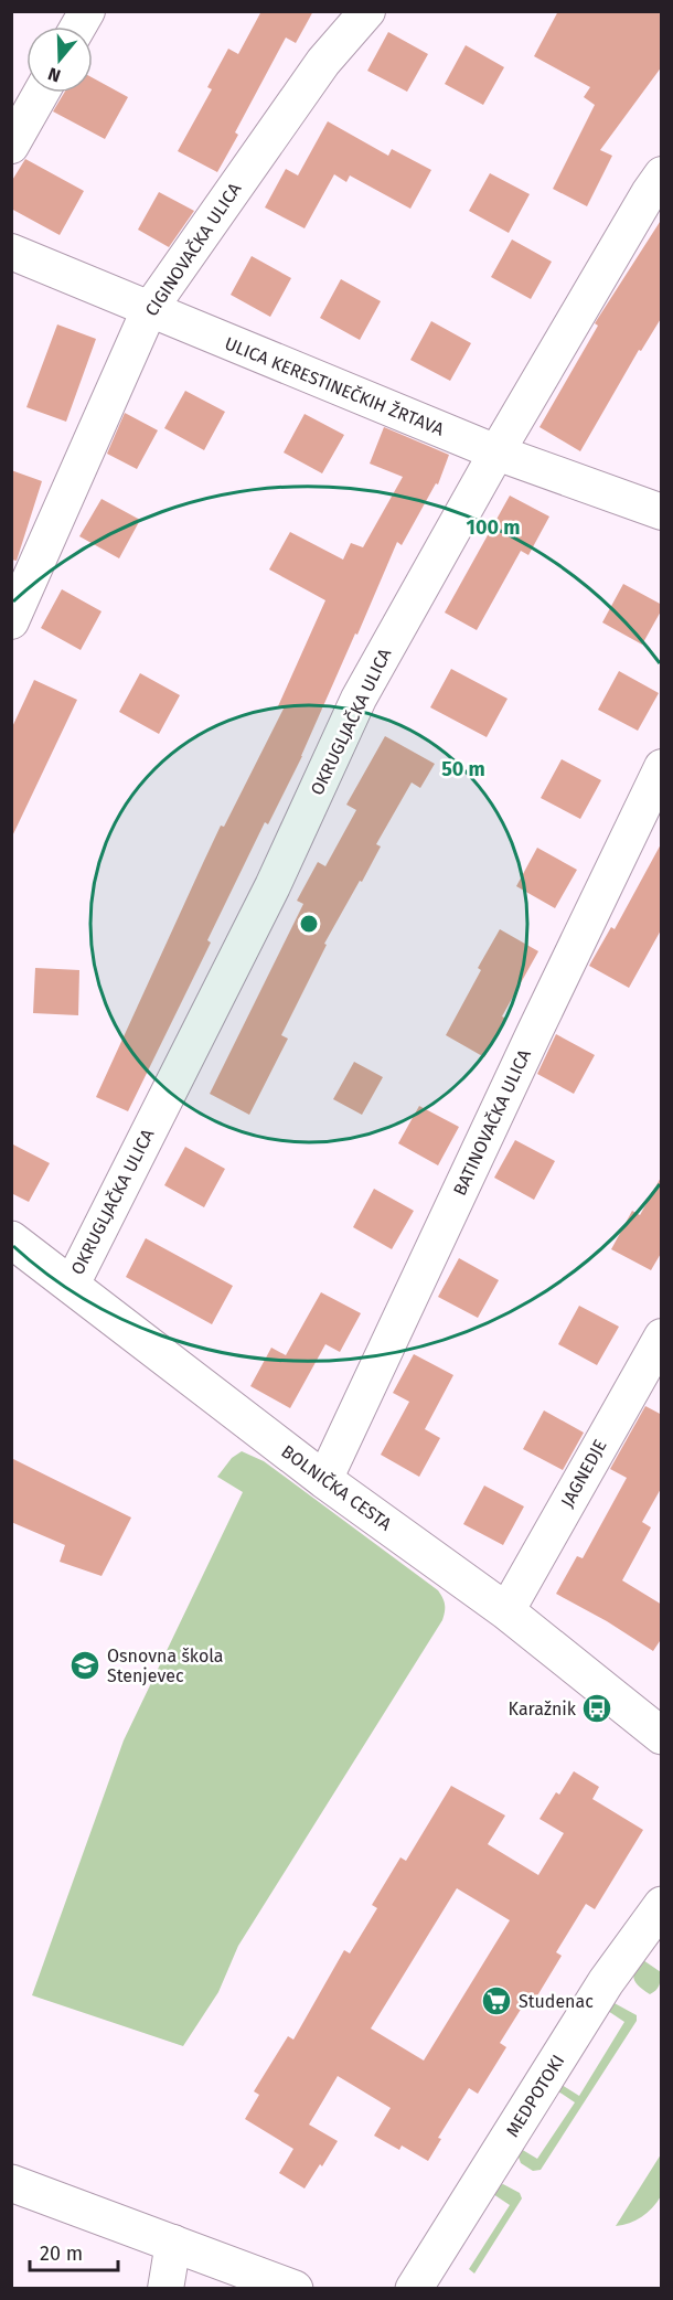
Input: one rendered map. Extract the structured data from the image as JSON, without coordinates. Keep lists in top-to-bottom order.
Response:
{
  "streets": {
    "street": [
      "CIGINOVAČKA ULICA",
      "ULICA KERESTINEČKIH ŽRTAVA",
      "OKRUGLJAČKA ULICA",
      "BATINOVAČKA ULICA",
      "JAGNEDJE",
      "BOLNIČKA CESTA",
      "MEDPOTOKI"
    ]
  },
  "crossings": [
    ["CIGINOVAČKA ULICA", "ULICA KERESTINEČKIH ŽRTAVA"],
    ["ULICA KERESTINEČKIH ŽRTAVA", "OKRUGLJAČKA ULICA"],
    ["OKRUGLJAČKA ULICA", "BOLNIČKA CESTA"],
    ["BATINOVAČKA ULICA", "BOLNIČKA CESTA"],
    ["JAGNEDJE", "BOLNIČKA CESTA"]
  ],
  "places": {
    "school or university": ["Osnovna škola Stenjevec"],
    "bus stop": ["Karažnik"],
    "supermarket": ["Studenac"]
  },
  "scale_bar": "20 m",
  "north": "bottom",
  "rings": ["100 m", "50 m"]
}
